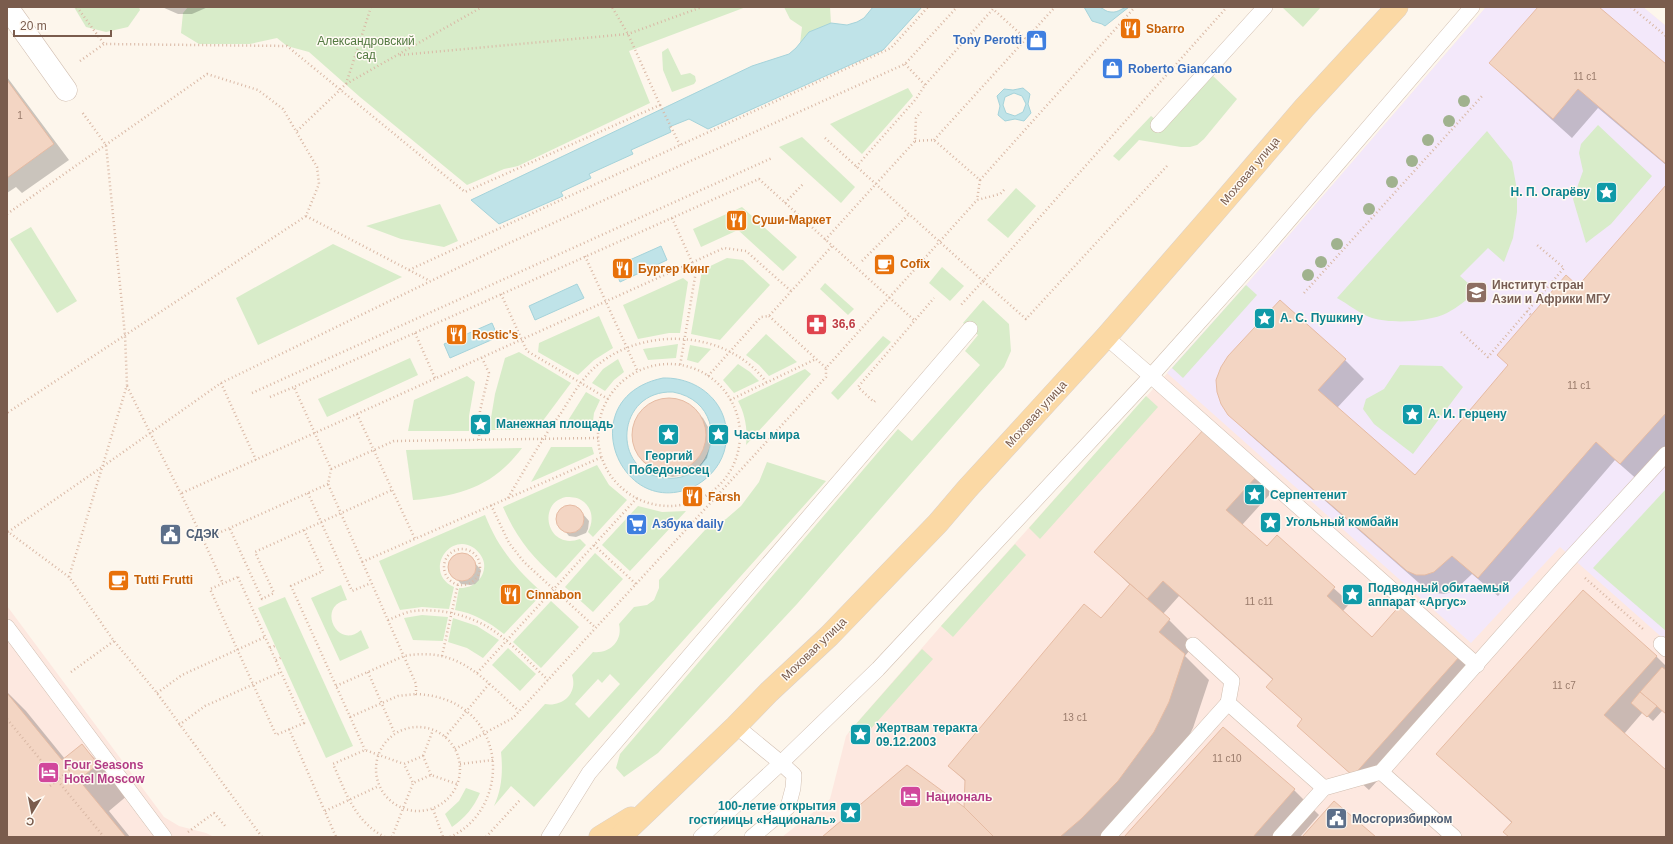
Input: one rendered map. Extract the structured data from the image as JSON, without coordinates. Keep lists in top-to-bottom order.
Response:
{
  "streets": {
    "main road": ["Моховая улица"]
  },
  "parks": ["Александровский сад"],
  "places": {
    "restaurant": [
      "Sbarro",
      "Суши-Маркет",
      "Бургер Кинг",
      "Rostic's",
      "Farsh",
      "Cinnabon"
    ],
    "shop": ["Tony Perotti", "Roberto Giancano"],
    "place": [
      "Н. П. Огарёву",
      "А. С. Пушкину",
      "А. И. Герцену",
      "Манежная площадь",
      "Георгий Победоносец",
      "Часы мира",
      "Серпентенит",
      "Угольный комбайн",
      "Подводный обитаемый аппарат «Аргус»",
      "Жертвам теракта 09.12.2003",
      "100-летие открытия гостиницы «Националь»"
    ],
    "cafe": ["Cofix", "Tutti Frutti"],
    "school or university": ["Институт стран Азии и Африки МГУ"],
    "pharmacy": ["36,6"],
    "supermarket": ["Азбука daily"],
    "public building": ["СДЭК", "Мосгоризбирком"],
    "hotel": ["Four Seasons Hotel Moscow", "Националь"]
  },
  "house_numbers": [
    "11 с1",
    "1",
    "11 с1",
    "11 с11",
    "11 с7",
    "13 с1",
    "11 с10"
  ],
  "scale_bar": "20 m",
  "north": "bottom"
}
